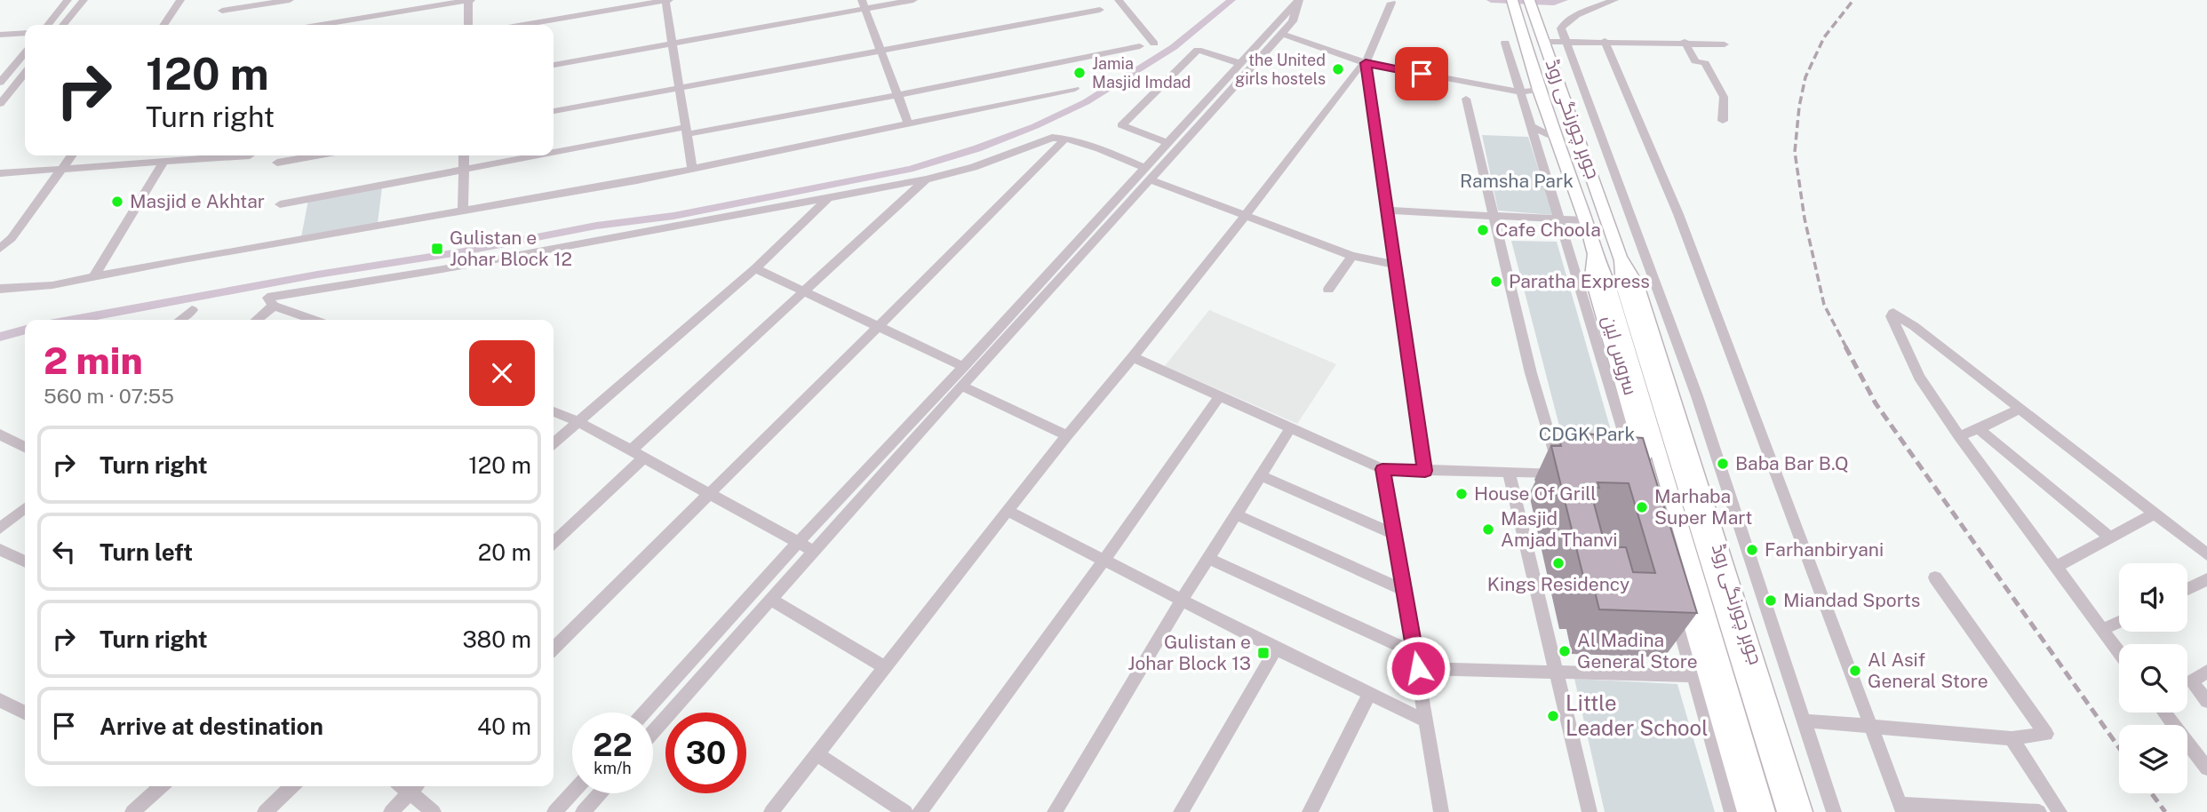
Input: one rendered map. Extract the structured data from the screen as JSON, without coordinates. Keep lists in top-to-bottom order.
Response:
{
  "streets": {
    "main road": ["جوہر چورنگی روڈ"],
    "street": ["سروس لین"]
  },
  "crossings": [
    ["جوہر چورنگی روڈ", "سروس لین"]
  ],
  "parks": ["Ramsha Park", "CDGK Park"],
  "places": {
    "other": [
      "the United girls hostels",
      "Jamia Masjid Imdad",
      "Masjid e Akhtar",
      "Cafe Choola",
      "Paratha Express",
      "Baba Bar B.Q",
      "House Of Grill",
      "Marhaba Super Mart",
      "Masjid Amjad Thanvi",
      "Farhanbiryani",
      "Kings Residency",
      "Miandad Sports",
      "Al Madina General Store",
      "Al Asif General Store",
      "Little Leader School"
    ],
    "transit": ["Gulistan e Johar Block 12", "Gulistan e Johar Block 13"]
  },
  "page": {
    "turn": ["120 m", "Turn right"],
    "heading": ["2 min", "560 m · 07:55"],
    "list": [
      {
        "name": "Turn right",
        "value": "120 m"
      },
      {
        "name": "Turn left",
        "value": "20 m"
      },
      {
        "name": "Turn right",
        "value": "380 m"
      },
      {
        "name": "Arrive at destination",
        "value": "40 m"
      }
    ],
    "speed": "22 km/h",
    "limit": "30"
  }
}
